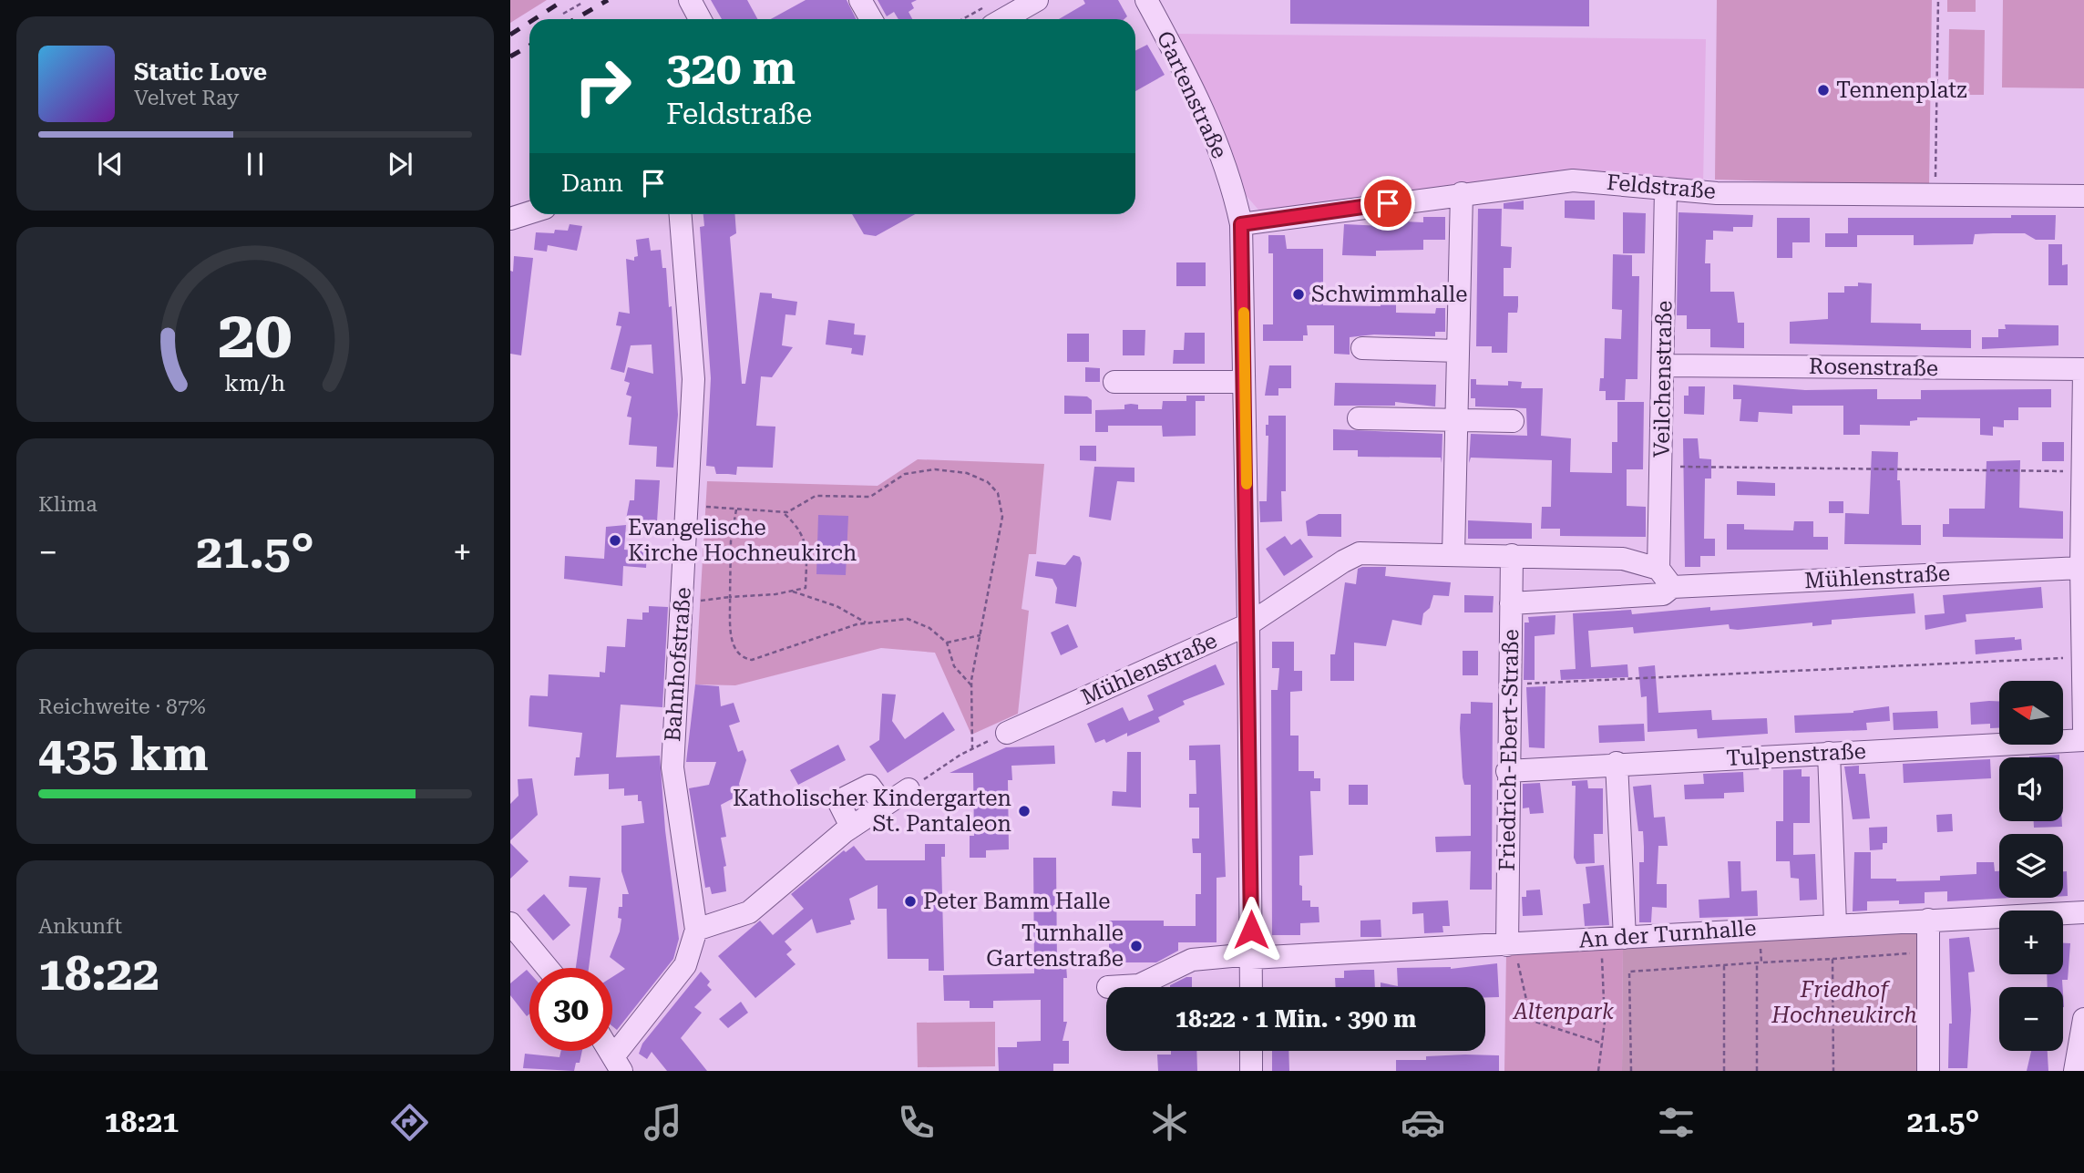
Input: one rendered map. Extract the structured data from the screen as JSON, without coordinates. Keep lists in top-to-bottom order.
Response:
{
  "streets": {
    "street": [
      "Gartenstraße",
      "Feldstraße",
      "Rosenstraße",
      "Veilchenstraße",
      "Mühlenstraße",
      "Bahnhofstraße",
      "Friedrich-Ebert-Straße",
      "Tulpenstraße",
      "An der Turnhalle"
    ]
  },
  "crossings": [
    ["Gartenstraße", "Feldstraße"],
    ["Gartenstraße", "Mühlenstraße"],
    ["Gartenstraße", "An der Turnhalle"],
    ["Feldstraße", "Veilchenstraße"],
    ["Rosenstraße", "Veilchenstraße"],
    ["Veilchenstraße", "Mühlenstraße"],
    ["Mühlenstraße", "Friedrich-Ebert-Straße"],
    ["Friedrich-Ebert-Straße", "Tulpenstraße"],
    ["Friedrich-Ebert-Straße", "An der Turnhalle"]
  ],
  "parks": ["Friedhof Hochneukirch", "Altenpark"],
  "places": [
    "Tennenplatz",
    "Schwimmhalle",
    "Evangelische Kirche Hochneukirch",
    "Katholischer Kindergarten St. Pantaleon",
    "Peter Bamm Halle",
    "Turnhalle Gartenstraße"
  ],
  "north": "left",
  "page": {
    "turn": ["320 m", "Feldstraße"],
    "song": ["Static Love", "Velvet Ray"],
    "then": "Dann",
    "tile": [
      "Klima",
      ["Reichweite · 87%", "435 km"],
      ["Ankunft", "18:22"]
    ],
    "heat": ["−", "21.5°", "+"],
    "map_buttons": ["+", "−"],
    "limit": "30",
    "trip": "18:22 · 1 Min. · 390 m",
    "tabs": ["18:21", "21.5°"],
    "gauge": ["20", "km/h"]
  }
}
